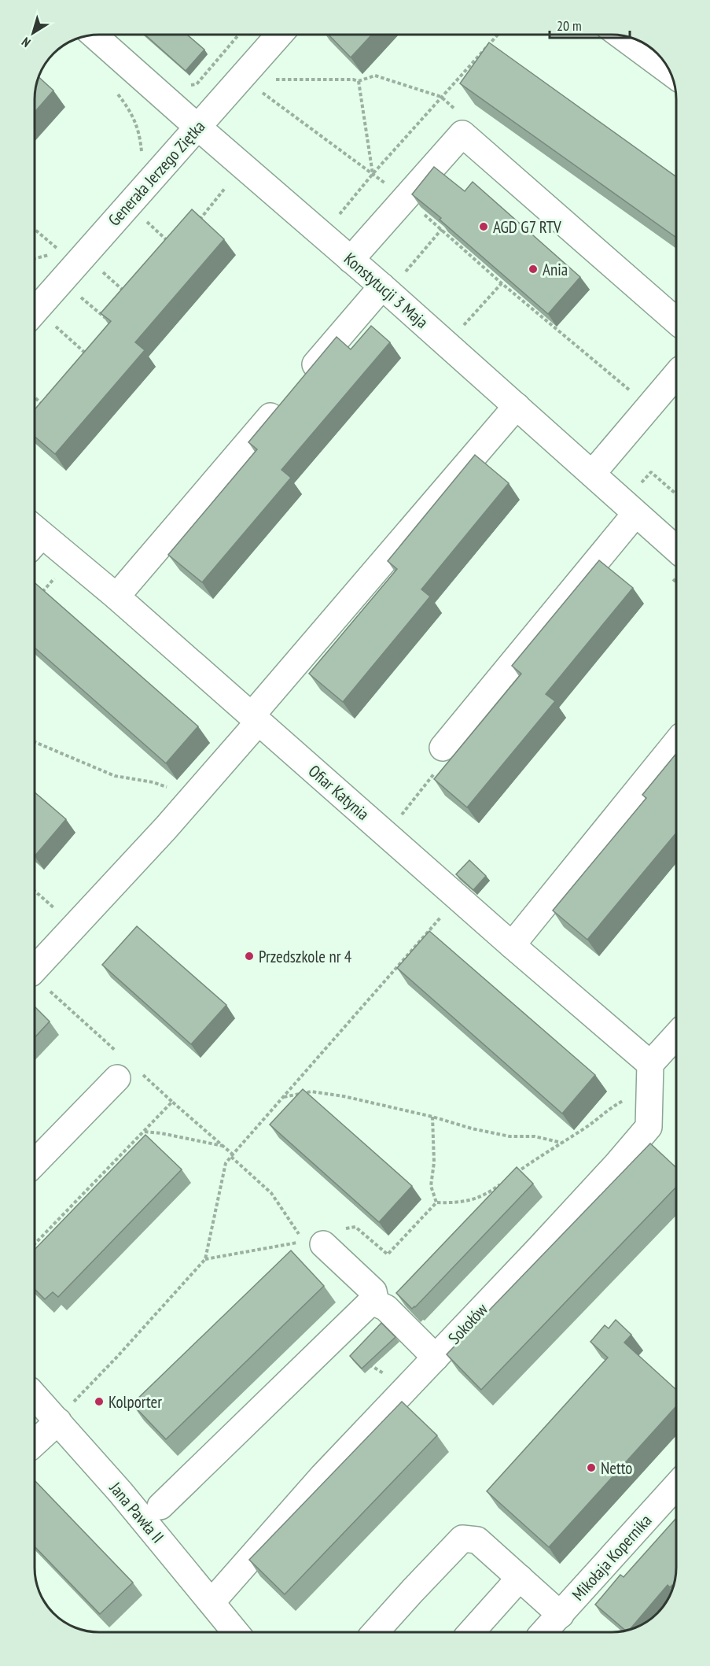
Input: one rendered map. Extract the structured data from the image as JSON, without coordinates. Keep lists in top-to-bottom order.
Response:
{
  "streets": {
    "street": [
      "Generała Jerzego Ziętka",
      "Konstytucji 3 Maja",
      "Ofiar Katynia",
      "Sokołów",
      "Jana Pawła II",
      "Mikołaja Kopernika"
    ]
  },
  "crossings": [
    ["Generała Jerzego Ziętka", "Konstytucji 3 Maja"],
    ["Ofiar Katynia", "Sokołów"],
    ["Sokołów", "Jana Pawła II"]
  ],
  "places": [
    "AGD G7 RTV",
    "Ania",
    "Przedszkole nr 4",
    "Kolporter",
    "Netto"
  ],
  "scale_bar": "20 m",
  "north": "bottom left"
}
